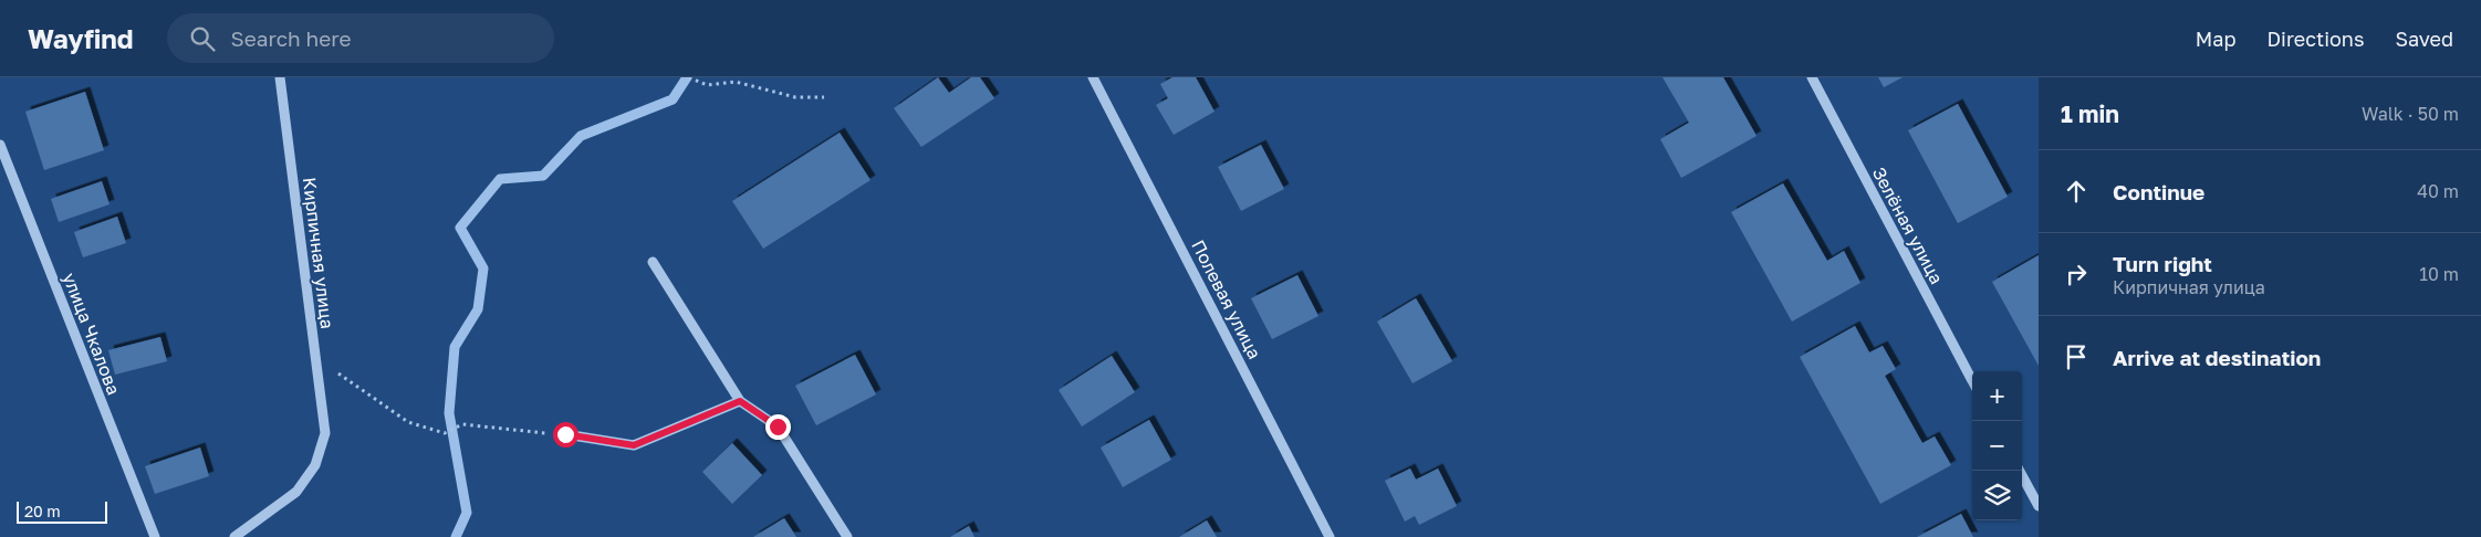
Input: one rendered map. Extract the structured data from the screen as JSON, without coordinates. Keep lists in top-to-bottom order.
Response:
{
  "streets": {
    "street": [
      "Зелёная улица",
      "Кирпичная улица",
      "Полевая улица",
      "улица Чкалова"
    ]
  },
  "scale_bar": "20 m",
  "page": {
    "header": "Wayfind",
    "search": "Search here",
    "nav": ["Map", "Directions", "Saved"],
    "heading": ["1 min", "Walk · 50 m"],
    "list": [
      ["Continue", "40 m"],
      ["Turn right", "Кирпичная улица", "10 m"],
      "Arrive at destination"
    ],
    "map_buttons": ["+", "−"],
    "scale": "20 m"
  }
}
